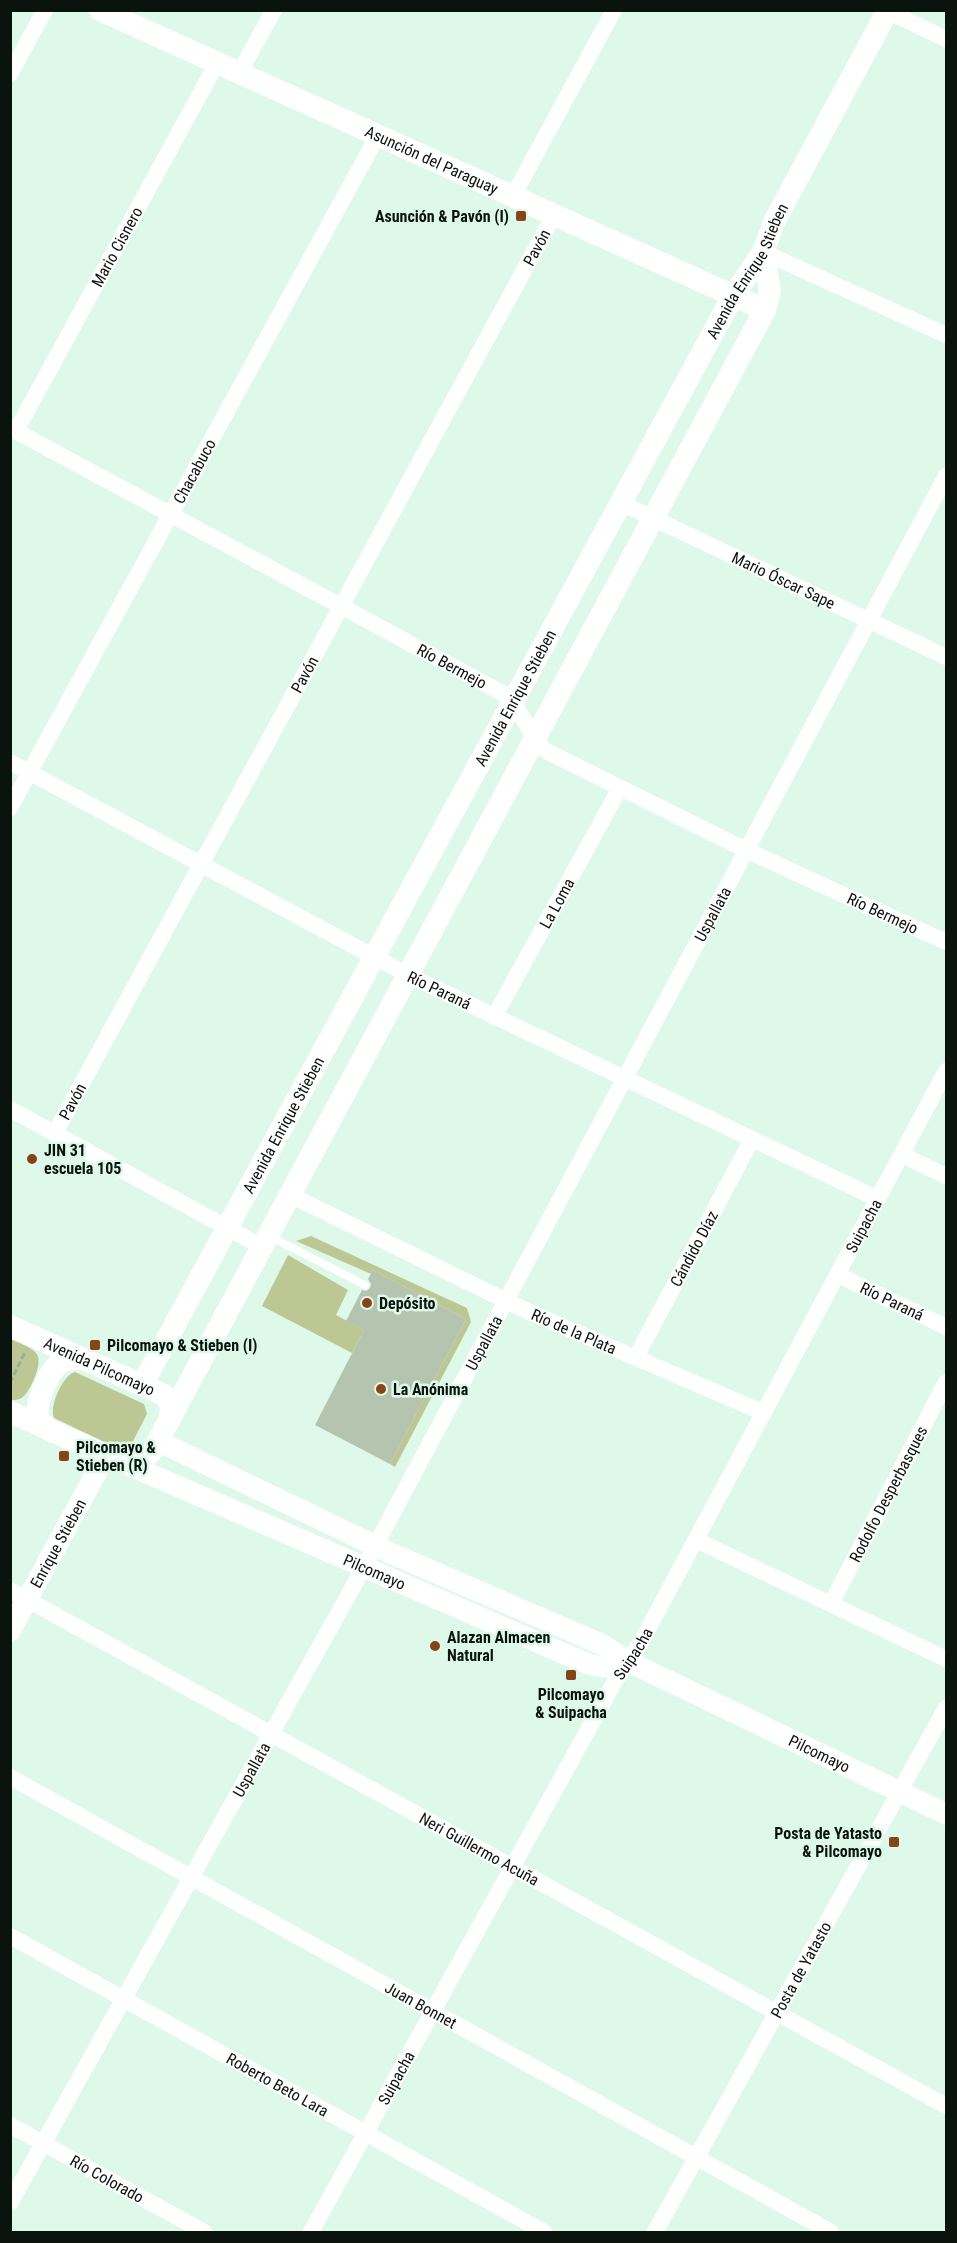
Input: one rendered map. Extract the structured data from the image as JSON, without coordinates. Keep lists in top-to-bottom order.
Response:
{
  "streets": {
    "main road": ["Asunción del Paraguay", "Avenida Enrique Stieben", "Avenida Pilcomayo"],
    "street": [
      "Mario Cisnero",
      "Pavón",
      "Chacabuco",
      "Mario Óscar Sape",
      "Río Bermejo",
      "La Loma",
      "Uspallata",
      "Río Paraná",
      "Suipacha",
      "Cándido Díaz",
      "Río de la Plata",
      "Rodolfo Desperbasques",
      "Enrique Stieben",
      "Pilcomayo",
      "Neri Guillermo Acuña",
      "Posta de Yatasto",
      "Juan Bonnet",
      "Roberto Beto Lara",
      "Río Colorado"
    ]
  },
  "crossings": [
    ["Asunción del Paraguay", "Mario Cisnero"],
    ["Asunción del Paraguay", "Pavón"],
    ["Asunción del Paraguay", "Avenida Enrique Stieben"],
    ["Asunción del Paraguay", "Chacabuco"],
    ["Mario Cisnero", "Río Bermejo"],
    ["Pavón", "Río Bermejo"],
    ["Pavón", "Río Paraná"],
    ["Avenida Enrique Stieben", "Mario Óscar Sape"],
    ["Avenida Enrique Stieben", "Río Bermejo"],
    ["Avenida Enrique Stieben", "Río Paraná"],
    ["Avenida Enrique Stieben", "Avenida Pilcomayo"],
    ["Avenida Enrique Stieben", "Enrique Stieben"],
    ["Avenida Enrique Stieben", "Pilcomayo"],
    ["Chacabuco", "Río Bermejo"],
    ["Chacabuco", "Río Paraná"],
    ["Mario Óscar Sape", "Uspallata"],
    ["Río Bermejo", "La Loma"],
    ["Río Bermejo", "Uspallata"],
    ["La Loma", "Río Paraná"],
    ["Uspallata", "Río Paraná"],
    ["Uspallata", "Río de la Plata"],
    ["Uspallata", "Pilcomayo"],
    ["Uspallata", "Neri Guillermo Acuña"],
    ["Uspallata", "Juan Bonnet"],
    ["Uspallata", "Roberto Beto Lara"],
    ["Uspallata", "Río Colorado"],
    ["Río Paraná", "Suipacha"],
    ["Río Paraná", "Cándido Díaz"],
    ["Suipacha", "Río de la Plata"],
    ["Suipacha", "Pilcomayo"],
    ["Suipacha", "Neri Guillermo Acuña"],
    ["Suipacha", "Juan Bonnet"],
    ["Suipacha", "Roberto Beto Lara"],
    ["Cándido Díaz", "Río de la Plata"],
    ["Avenida Pilcomayo", "Enrique Stieben"],
    ["Avenida Pilcomayo", "Pilcomayo"],
    ["Enrique Stieben", "Pilcomayo"],
    ["Enrique Stieben", "Neri Guillermo Acuña"],
    ["Pilcomayo", "Posta de Yatasto"],
    ["Neri Guillermo Acuña", "Posta de Yatasto"],
    ["Posta de Yatasto", "Juan Bonnet"]
  ],
  "places": {
    "transit": [
      "Asunción & Pavón (I)",
      "Pilcomayo & Stieben (I)",
      "Pilcomayo & Stieben (R)",
      "Pilcomayo & Suipacha",
      "Posta de Yatasto & Pilcomayo"
    ],
    "other": [
      "JIN 31 escuela 105",
      "Depósito",
      "La Anónima",
      "Alazan Almacen Natural"
    ]
  }
}
